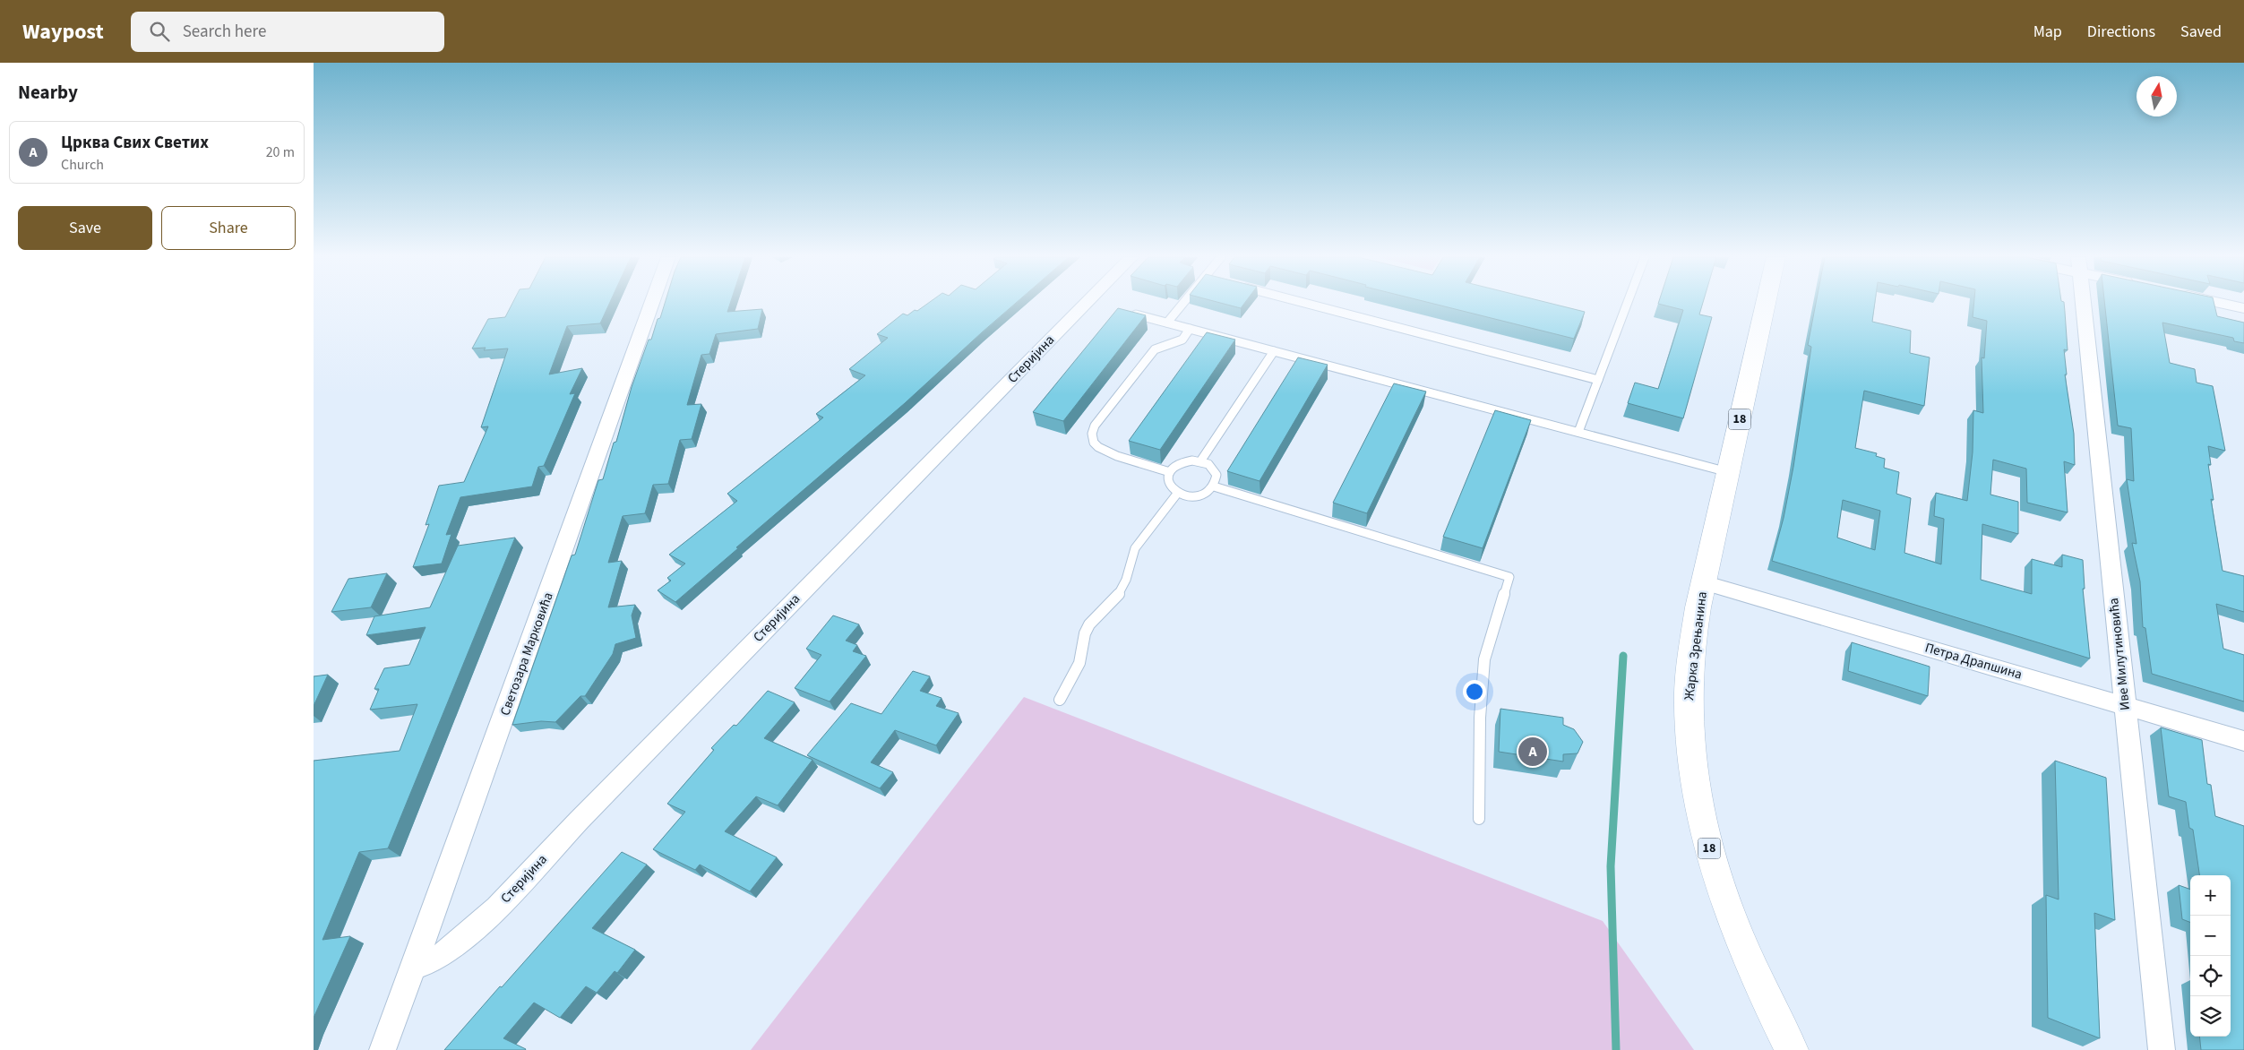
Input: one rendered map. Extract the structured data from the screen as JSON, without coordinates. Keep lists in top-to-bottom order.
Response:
{
  "streets": {
    "main road": ["18", "Жарка Зрењанина"],
    "street": [
      "Стеријина",
      "Светозара Марковића",
      "Иве Милутиновића",
      "Петра Драпшина"
    ]
  },
  "crossings": [
    ["Стеријина", "Светозара Марковића"],
    ["Жарка Зрењанина", "Петра Драпшина"],
    ["Иве Милутиновића", "Петра Драпшина"]
  ],
  "north": "top",
  "page": {
    "header": "Waypost",
    "search": "Search here",
    "nav": ["Map", "Directions", "Saved"],
    "heading": "Nearby",
    "list": [
      {
        "mark": "A",
        "name": "Црква Свих Светих",
        "note": "Church",
        "value": "20 m"
      }
    ],
    "buttons": ["Save", "Share"],
    "pins": "A",
    "map_buttons": ["+", "−"]
  }
}
